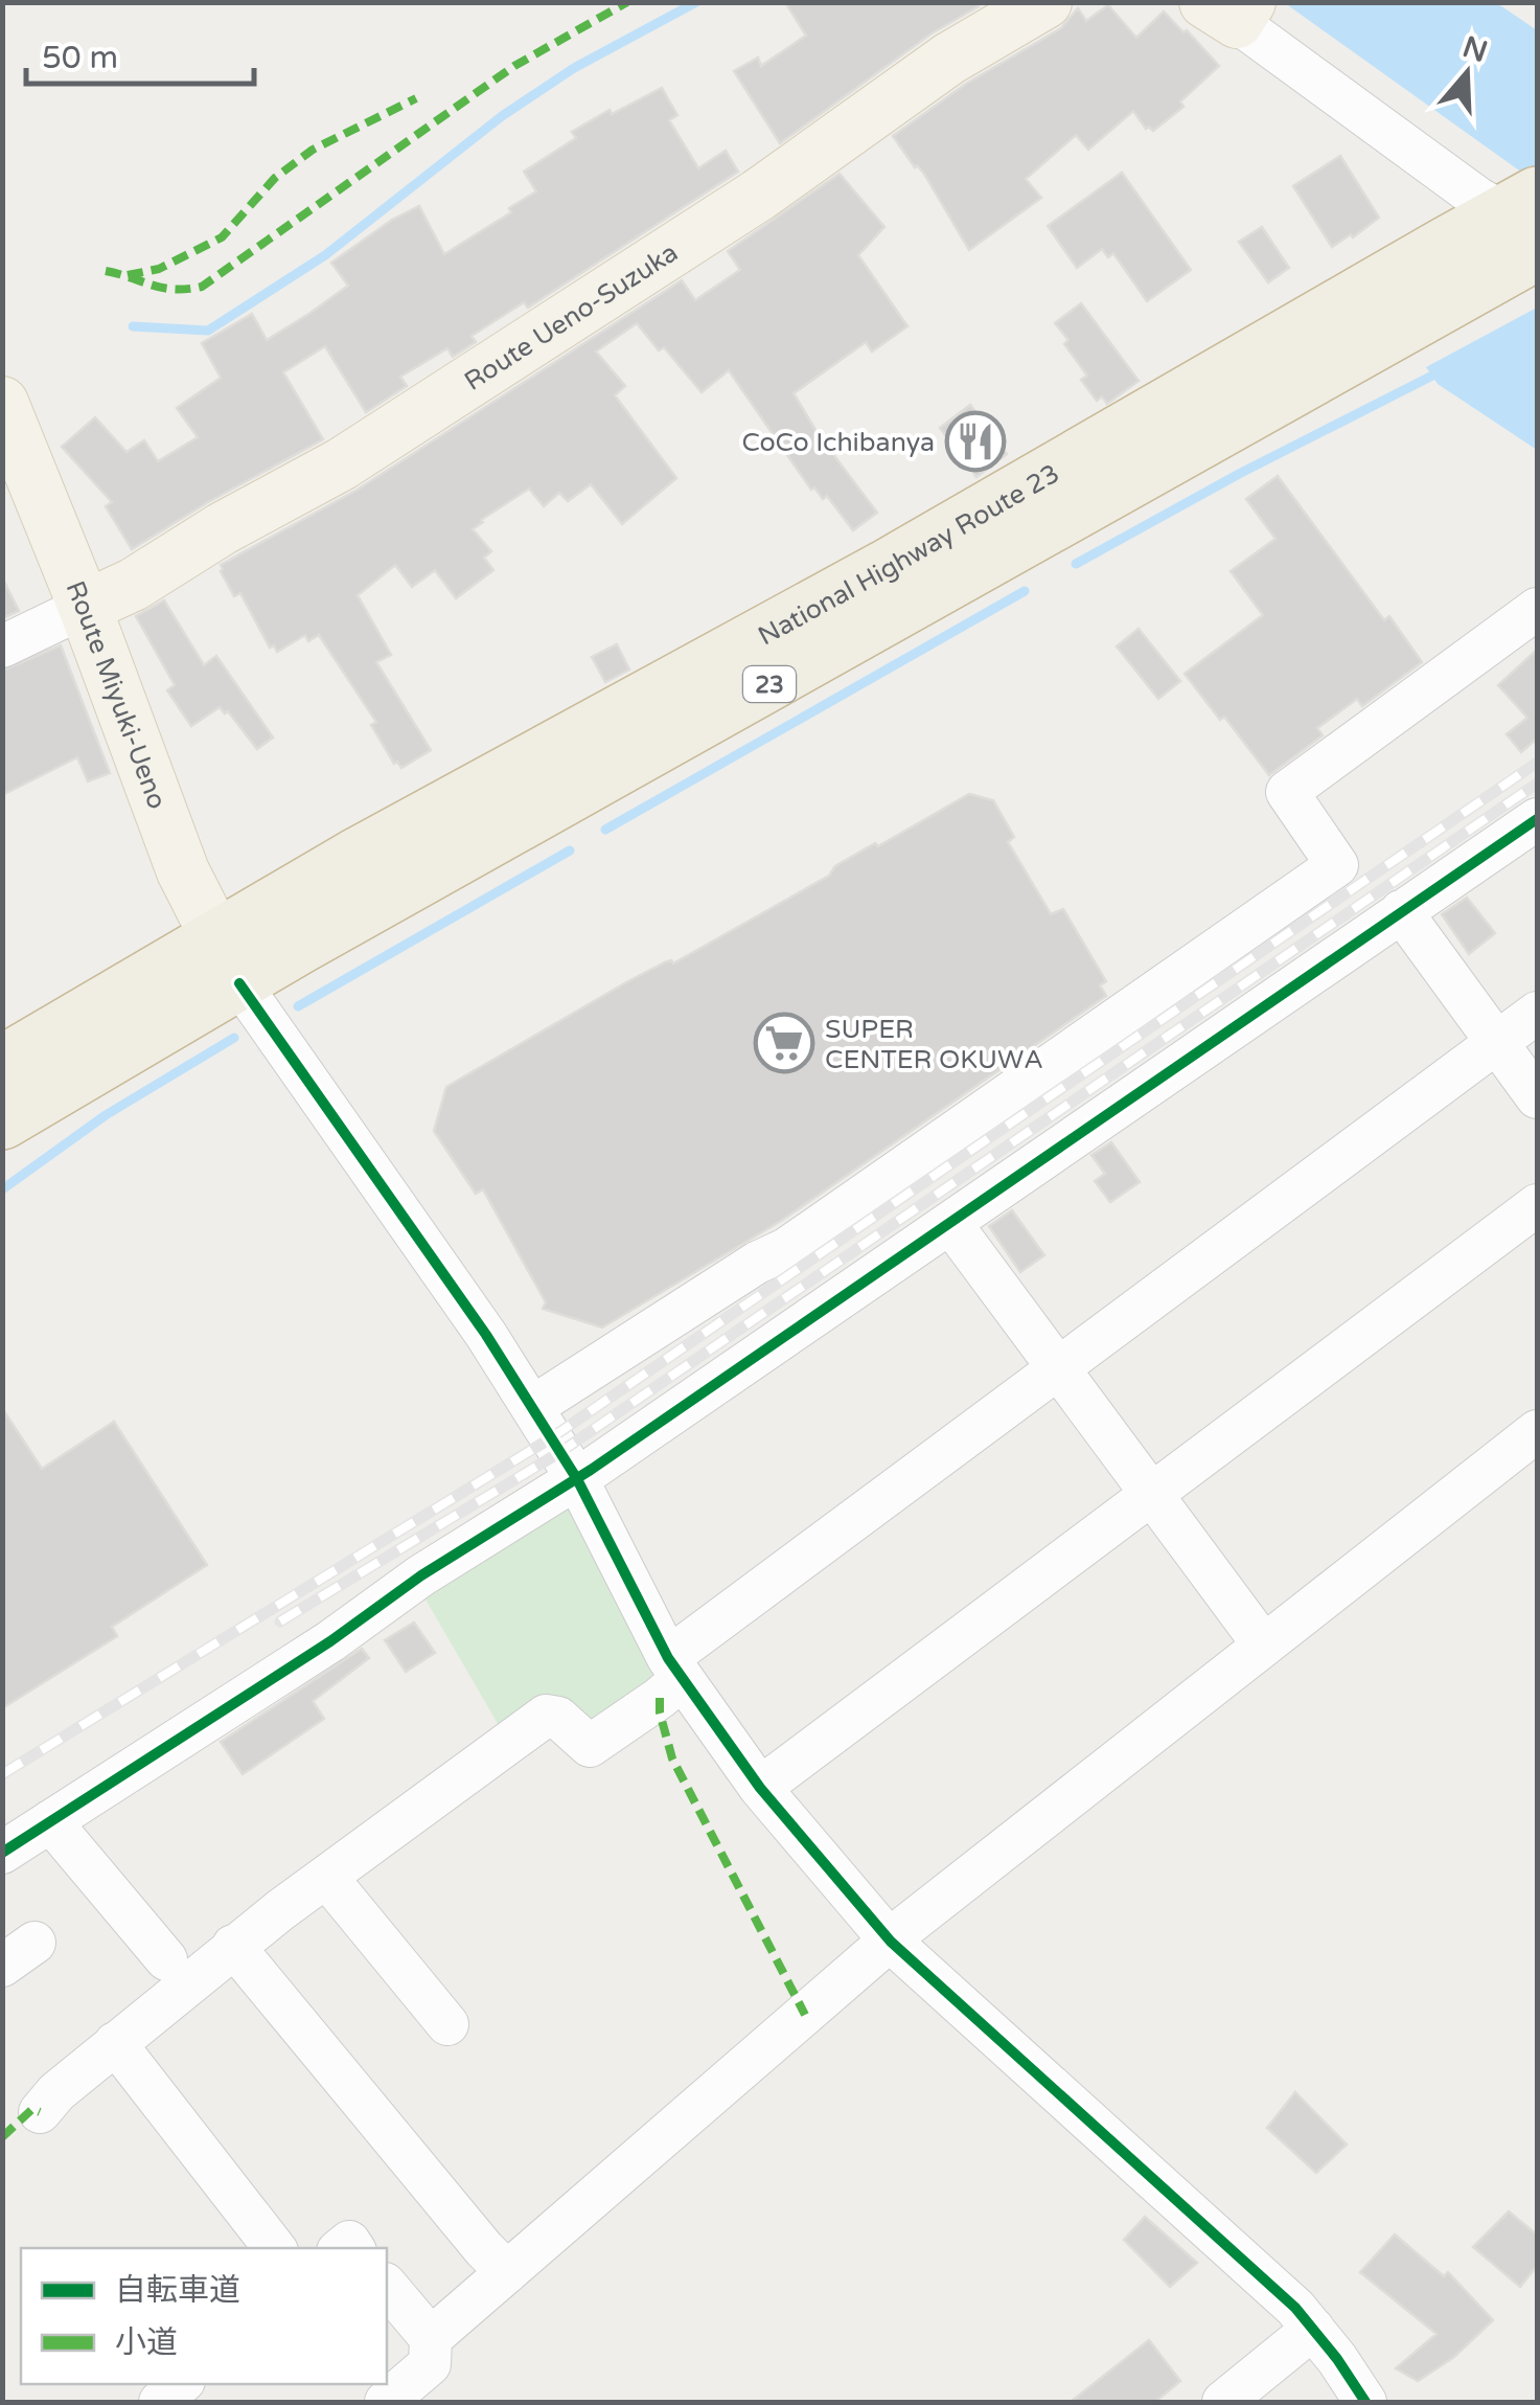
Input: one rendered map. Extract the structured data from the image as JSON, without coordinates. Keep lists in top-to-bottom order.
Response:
{
  "streets": {
    "highway": ["National Highway Route 23", "23"],
    "main road": ["Route Ueno-Suzuka", "Route Miyuki-Ueno"]
  },
  "crossings": [
    ["Route Ueno-Suzuka", "Route Miyuki-Ueno"],
    ["National Highway Route 23", "Route Miyuki-Ueno"]
  ],
  "places": {
    "restaurant": ["CoCo Ichibanya"],
    "supermarket": ["SUPER CENTER OKUWA"]
  },
  "legend": ["自転車道", "小道"],
  "scale_bar": "50 m",
  "north": "top"
}
